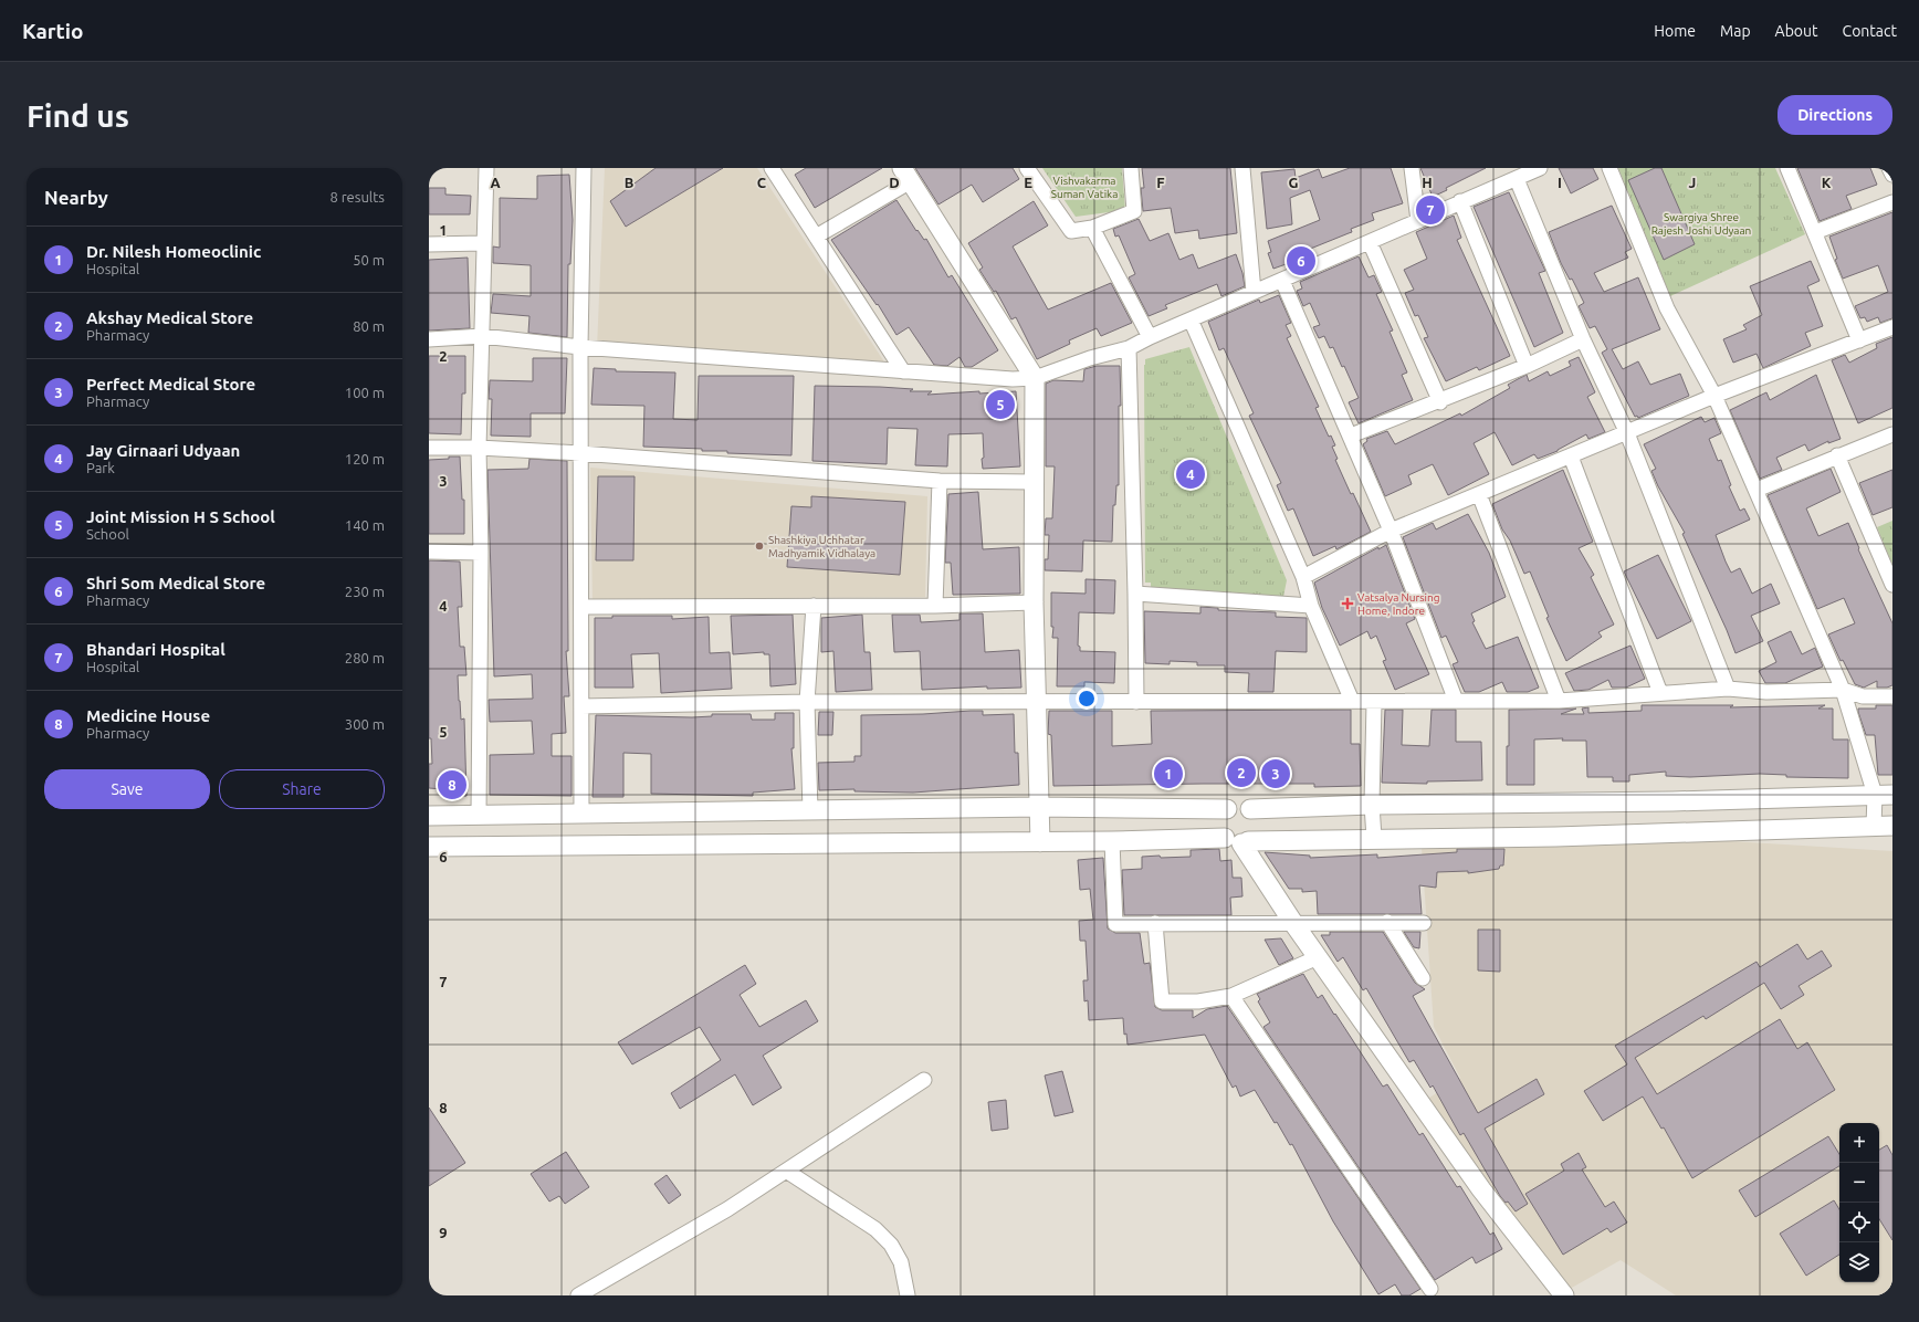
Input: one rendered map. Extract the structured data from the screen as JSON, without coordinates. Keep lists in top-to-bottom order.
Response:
{
  "parks": ["Vishvakarma Suman Vatika", "Swargiya Shree Rajesh Joshi Udyaan"],
  "places": {
    "other": ["Shashkiya Uchhatar Madhyamik Vidhalaya"],
    "health": ["Vatsalya Nursing Home, Indore"]
  },
  "page": {
    "header": "Kartio",
    "nav": [
      "Home",
      "Map",
      "About",
      "Contact"
    ],
    "buttons": [
      "Directions",
      ["Save", "Share"]
    ],
    "title": "Find us",
    "heading": ["Nearby", "8 results"],
    "pins": [
      "7",
      "6",
      "5",
      "4",
      "2",
      "1",
      "3",
      "8"
    ],
    "list": [
      {
        "mark": "1",
        "name": "Dr. Nilesh Homeoclinic",
        "note": "Hospital",
        "value": "50 m"
      },
      {
        "mark": "2",
        "name": "Akshay Medical Store",
        "note": "Pharmacy",
        "value": "80 m"
      },
      {
        "mark": "3",
        "name": "Perfect Medical Store",
        "note": "Pharmacy",
        "value": "100 m"
      },
      {
        "mark": "4",
        "name": "Jay Girnaari Udyaan",
        "note": "Park",
        "value": "120 m"
      },
      {
        "mark": "5",
        "name": "Joint Mission H S School",
        "note": "School",
        "value": "140 m"
      },
      {
        "mark": "6",
        "name": "Shri Som Medical Store",
        "note": "Pharmacy",
        "value": "230 m"
      },
      {
        "mark": "7",
        "name": "Bhandari Hospital",
        "note": "Hospital",
        "value": "280 m"
      },
      {
        "mark": "8",
        "name": "Medicine House",
        "note": "Pharmacy",
        "value": "300 m"
      }
    ],
    "map_buttons": ["+", "−"]
  },
  "grid": {
    "columns": [
      "A",
      "B",
      "C",
      "D",
      "E",
      "F",
      "G",
      "H",
      "I",
      "J",
      "K"
    ],
    "rows": [
      "1",
      "2",
      "3",
      "4",
      "5",
      "6",
      "7",
      "8",
      "9"
    ]
  }
}
